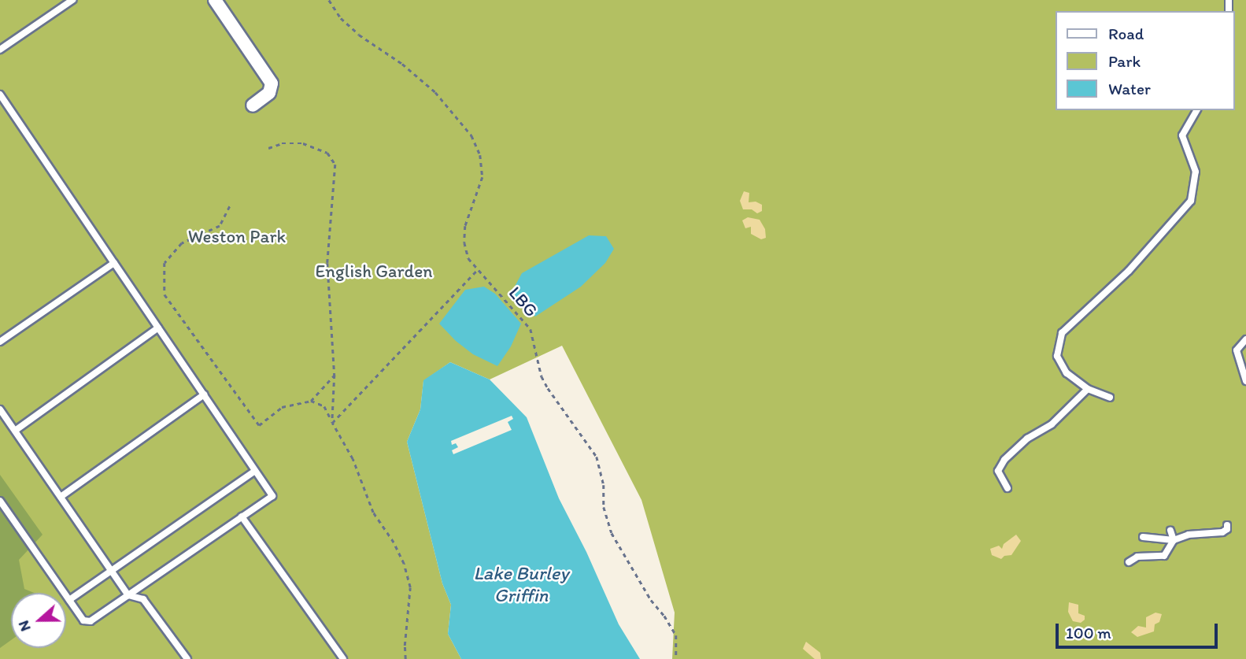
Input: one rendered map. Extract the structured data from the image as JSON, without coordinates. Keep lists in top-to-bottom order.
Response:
{
  "streets": {
    "path": ["LBG"]
  },
  "water": ["Lake Burley Griffin"],
  "parks": ["Weston Park", "English Garden"],
  "legend": ["Road", "Park", "Water"],
  "scale_bar": "100 m",
  "north": "left"
}
